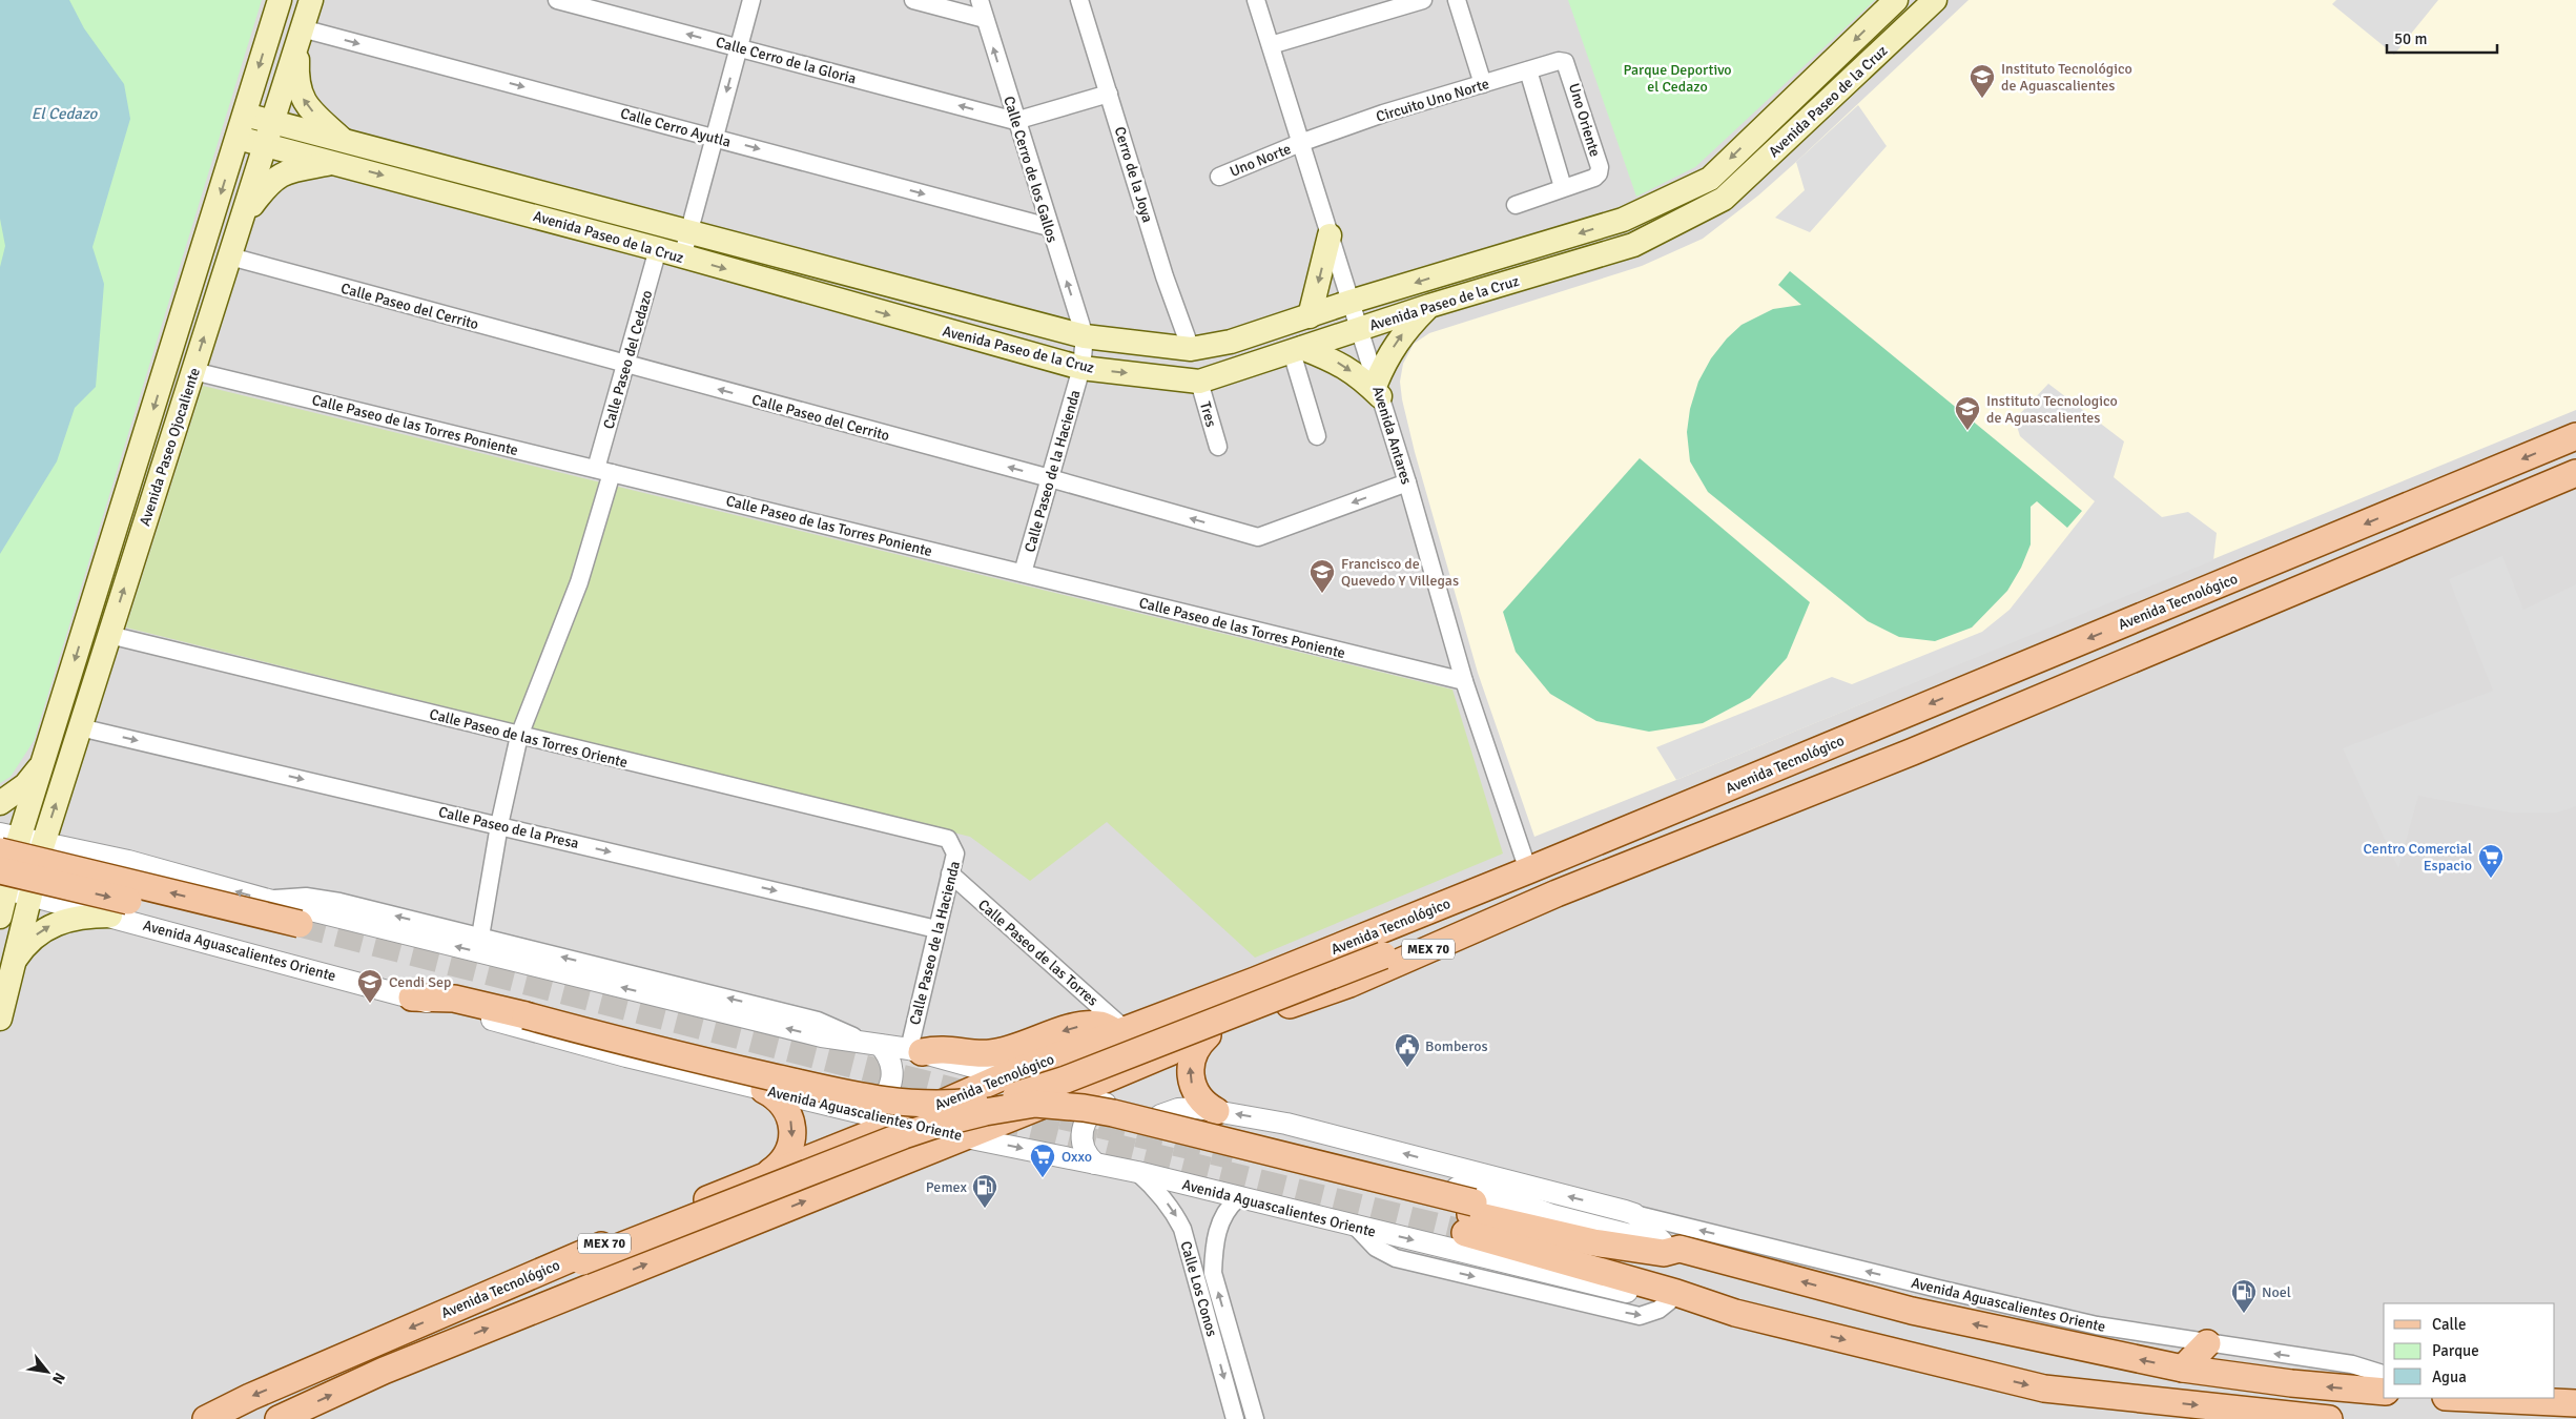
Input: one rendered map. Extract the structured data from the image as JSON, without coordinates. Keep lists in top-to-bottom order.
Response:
{
  "streets": {
    "main road": [
      "Avenida Paseo de la Cruz",
      "Avenida Paseo Ojocaliente",
      "Avenida Tecnológico",
      "MEX 70",
      "Avenida Aguascalientes Oriente"
    ],
    "street": [
      "Calle Cerro de la Gloria",
      "Circuito Uno Norte",
      "Uno Oriente",
      "Calle Cerro Ayutla",
      "Uno Norte",
      "Calle Cerro de los Gallos",
      "Cerro de la Joya",
      "Calle Paseo del Cerrito",
      "Calle Paseo del Cedazo",
      "Tres",
      "Calle Paseo de las Torres Poniente",
      "Avenida Antares",
      "Calle Paseo de la Hacienda",
      "Calle Paseo de las Torres Oriente",
      "Calle Paseo de la Presa",
      "Calle Paseo de las Torres",
      "Calle Los Conos"
    ]
  },
  "crossings": [
    ["Calle Cerro de la Gloria", "Calle Cerro de los Gallos"],
    ["Circuito Uno Norte", "Uno Oriente"],
    ["Circuito Uno Norte", "Uno Norte"],
    ["Circuito Uno Norte", "Avenida Antares"],
    ["Avenida Paseo de la Cruz", "Calle Cerro de los Gallos"],
    ["Avenida Paseo de la Cruz", "Cerro de la Joya"],
    ["Avenida Paseo de la Cruz", "Calle Paseo del Cedazo"],
    ["Avenida Paseo de la Cruz", "Tres"],
    ["Avenida Paseo de la Cruz", "Avenida Antares"],
    ["Avenida Paseo de la Cruz", "Avenida Paseo Ojocaliente"],
    ["Avenida Paseo de la Cruz", "Calle Paseo de la Hacienda"],
    ["Calle Cerro Ayutla", "Calle Cerro de los Gallos"],
    ["Calle Cerro Ayutla", "Avenida Paseo Ojocaliente"],
    ["Uno Norte", "Avenida Antares"],
    ["Calle Cerro de los Gallos", "Calle Paseo de la Hacienda"],
    ["Calle Paseo del Cerrito", "Calle Paseo del Cedazo"],
    ["Calle Paseo del Cerrito", "Avenida Antares"],
    ["Calle Paseo del Cerrito", "Avenida Paseo Ojocaliente"],
    ["Calle Paseo del Cerrito", "Calle Paseo de la Hacienda"],
    ["Calle Paseo del Cedazo", "Calle Paseo de las Torres Poniente"],
    ["Calle Paseo del Cedazo", "Calle Paseo de las Torres Oriente"],
    ["Calle Paseo de las Torres Poniente", "Avenida Antares"],
    ["Calle Paseo de las Torres Poniente", "Avenida Paseo Ojocaliente"],
    ["Calle Paseo de las Torres Poniente", "Calle Paseo de la Hacienda"],
    ["Avenida Antares", "Avenida Tecnológico"],
    ["Avenida Paseo Ojocaliente", "Calle Paseo de las Torres Oriente"],
    ["Avenida Paseo Ojocaliente", "Calle Paseo de la Presa"],
    ["Avenida Paseo Ojocaliente", "Avenida Aguascalientes Oriente"],
    ["Calle Paseo de la Hacienda", "Calle Paseo de las Torres Oriente"],
    ["Calle Paseo de la Hacienda", "Calle Paseo de la Presa"],
    ["Calle Paseo de la Hacienda", "Avenida Aguascalientes Oriente"],
    ["Calle Paseo de la Hacienda", "Calle Paseo de las Torres"],
    ["Avenida Tecnológico", "Avenida Aguascalientes Oriente"],
    ["Avenida Tecnológico", "Calle Paseo de las Torres"],
    ["MEX 70", "Avenida Aguascalientes Oriente"],
    ["Avenida Aguascalientes Oriente", "Calle Los Conos"]
  ],
  "one_way": [
    "Calle Cerro de la Gloria",
    "Calle Cerro Ayutla",
    "Calle Cerro de los Gallos",
    "Calle Paseo del Cerrito",
    "Calle Paseo de la Presa"
  ],
  "water": ["El Cedazo"],
  "parks": ["Parque Deportivo el Cedazo"],
  "places": {
    "school or university": [
      "Instituto Tecnológico de Aguascalientes",
      "Instituto Tecnologico de Aguascalientes",
      "Francisco de Quevedo Y Villegas",
      "Cendi Sep"
    ],
    "supermarket": ["Centro Comercial Espacio", "Oxxo"],
    "public building": ["Bomberos"],
    "fuel station": ["Pemex", "Noel"]
  },
  "legend": ["Calle", "Parque", "Agua"],
  "scale_bar": "50 m",
  "north": "bottom right"
}
